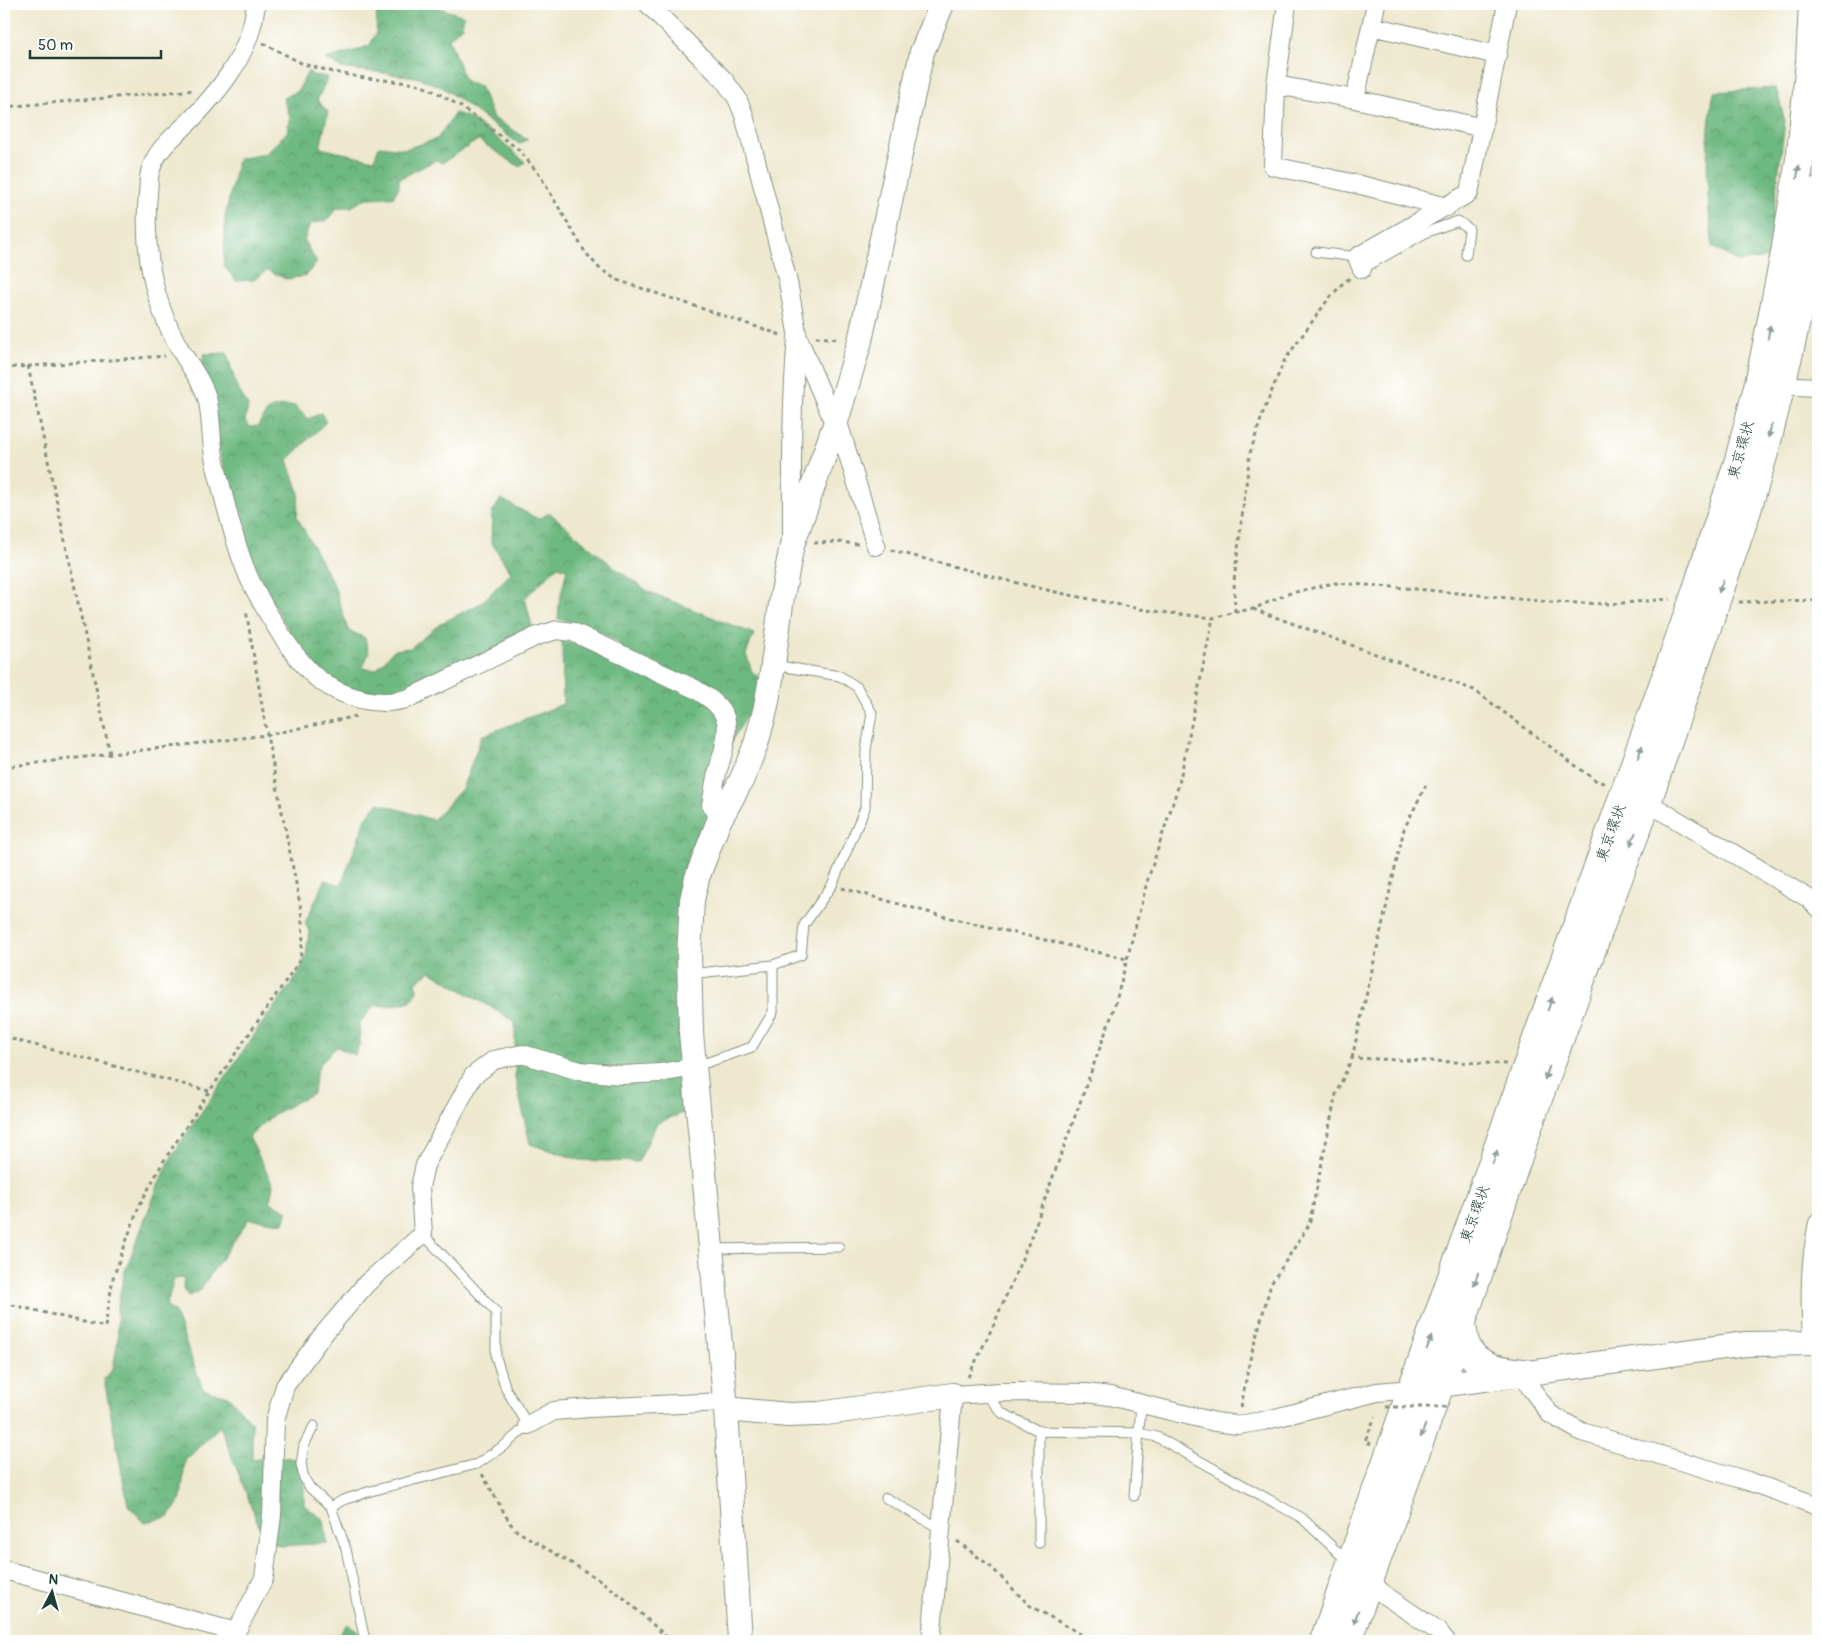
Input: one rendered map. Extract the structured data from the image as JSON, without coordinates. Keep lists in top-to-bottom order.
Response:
{
  "streets": {
    "highway": ["東京環状"]
  },
  "scale_bar": "50 m",
  "north": "top"
}
